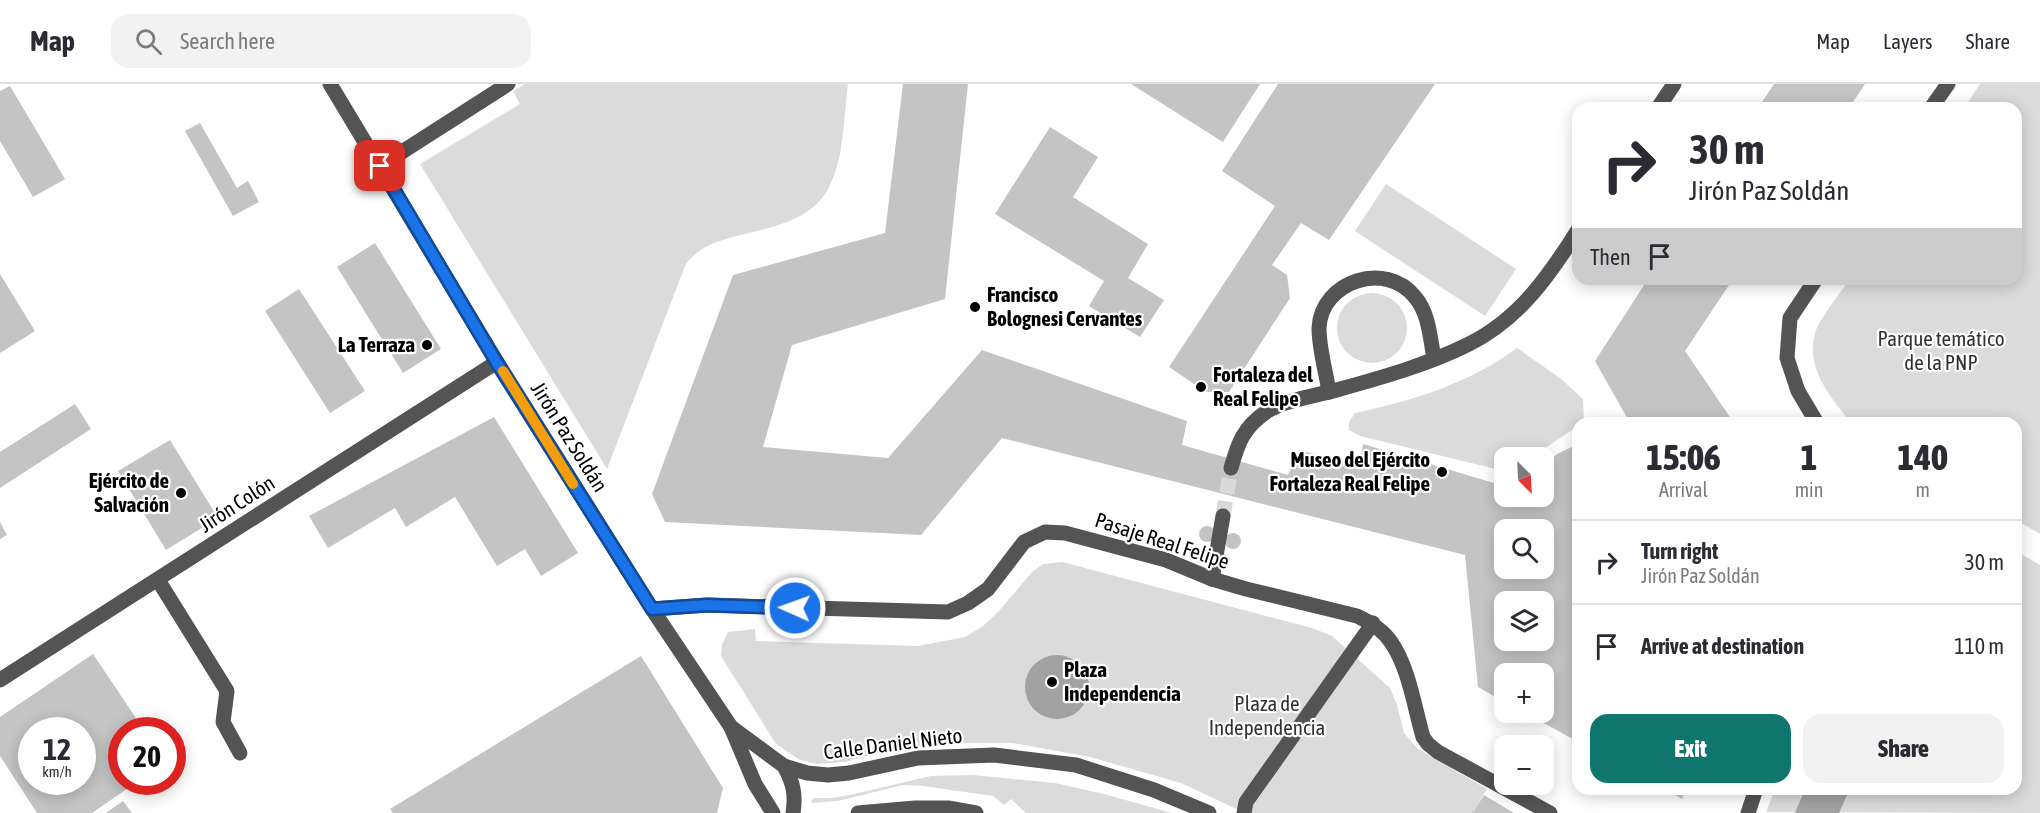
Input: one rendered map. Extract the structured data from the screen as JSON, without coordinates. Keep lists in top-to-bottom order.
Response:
{
  "streets": {
    "street": [
      "Jirón Paz Soldán",
      "Jirón Colón",
      "Pasaje Real Felipe",
      "Calle Daniel Nieto"
    ]
  },
  "crossings": [
    ["Jirón Paz Soldán", "Jirón Colón"],
    ["Jirón Paz Soldán", "Pasaje Real Felipe"],
    ["Jirón Paz Soldán", "Calle Daniel Nieto"]
  ],
  "parks": ["Parque temático de la PNP", "Plaza de Independencia"],
  "places": [
    "Francisco Bolognesi Cervantes",
    "La Terraza",
    "Fortaleza del Real Felipe",
    "Museo del Ejército Fortaleza Real Felipe",
    "Ejército de Salvación",
    "Plaza Independencia"
  ],
  "north": "bottom right",
  "page": {
    "header": "Map",
    "search": "Search here",
    "nav": ["Map", "Layers", "Share"],
    "turn": ["30 m", "Jirón Paz Soldán"],
    "then": "Then",
    "eta": [
      "15:06",
      "Arrival",
      "1",
      "min",
      "140",
      "m"
    ],
    "map_buttons": ["+", "−"],
    "list": [
      {
        "name": "Turn right",
        "note": "Jirón Paz Soldán",
        "value": "30 m"
      },
      {
        "name": "Arrive at destination",
        "value": "110 m"
      }
    ],
    "buttons": ["Exit", "Share"],
    "speed": "12 km/h",
    "limit": "20"
  }
}
